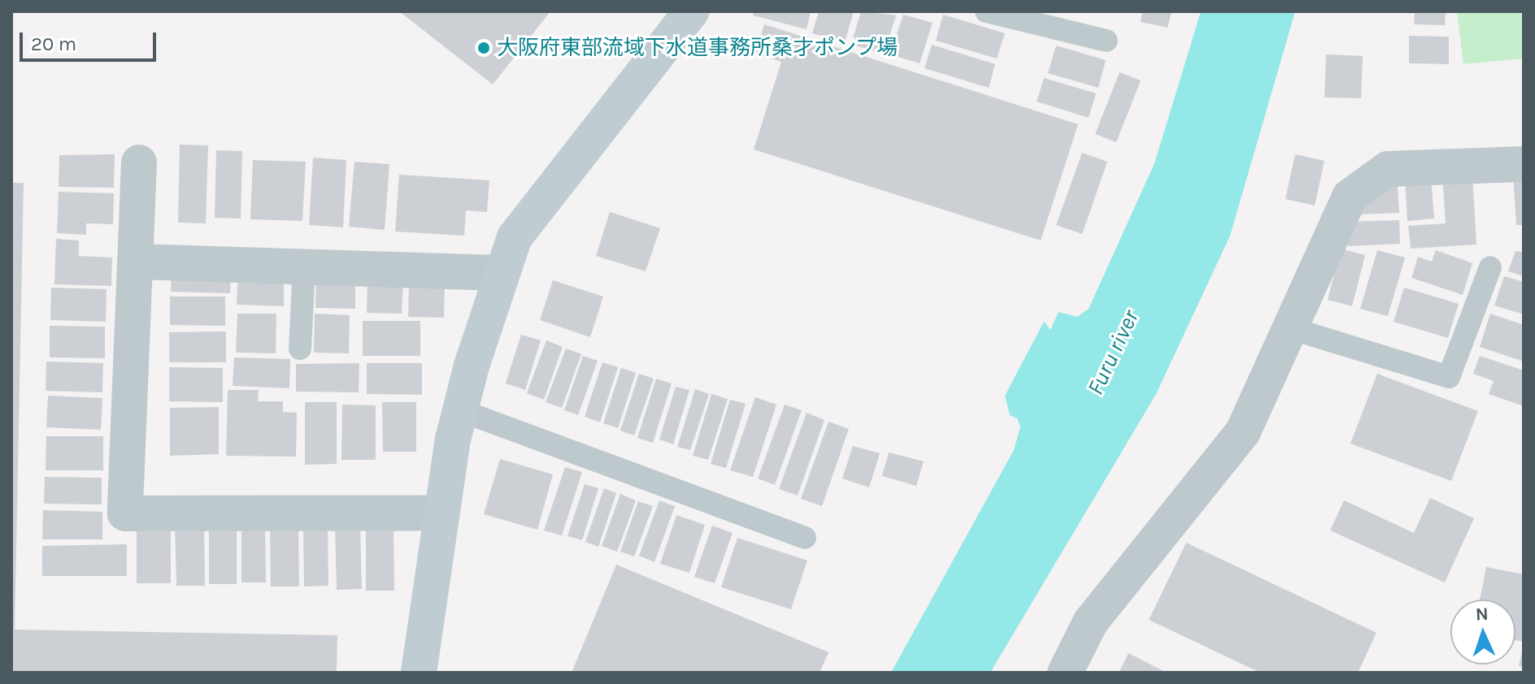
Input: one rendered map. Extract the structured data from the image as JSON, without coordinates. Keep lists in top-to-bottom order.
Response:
{
  "water": ["Furu river"],
  "places": ["大阪府東部流域下水道事務所桑才ポンプ場"],
  "scale_bar": "20 m",
  "north": "top"
}
